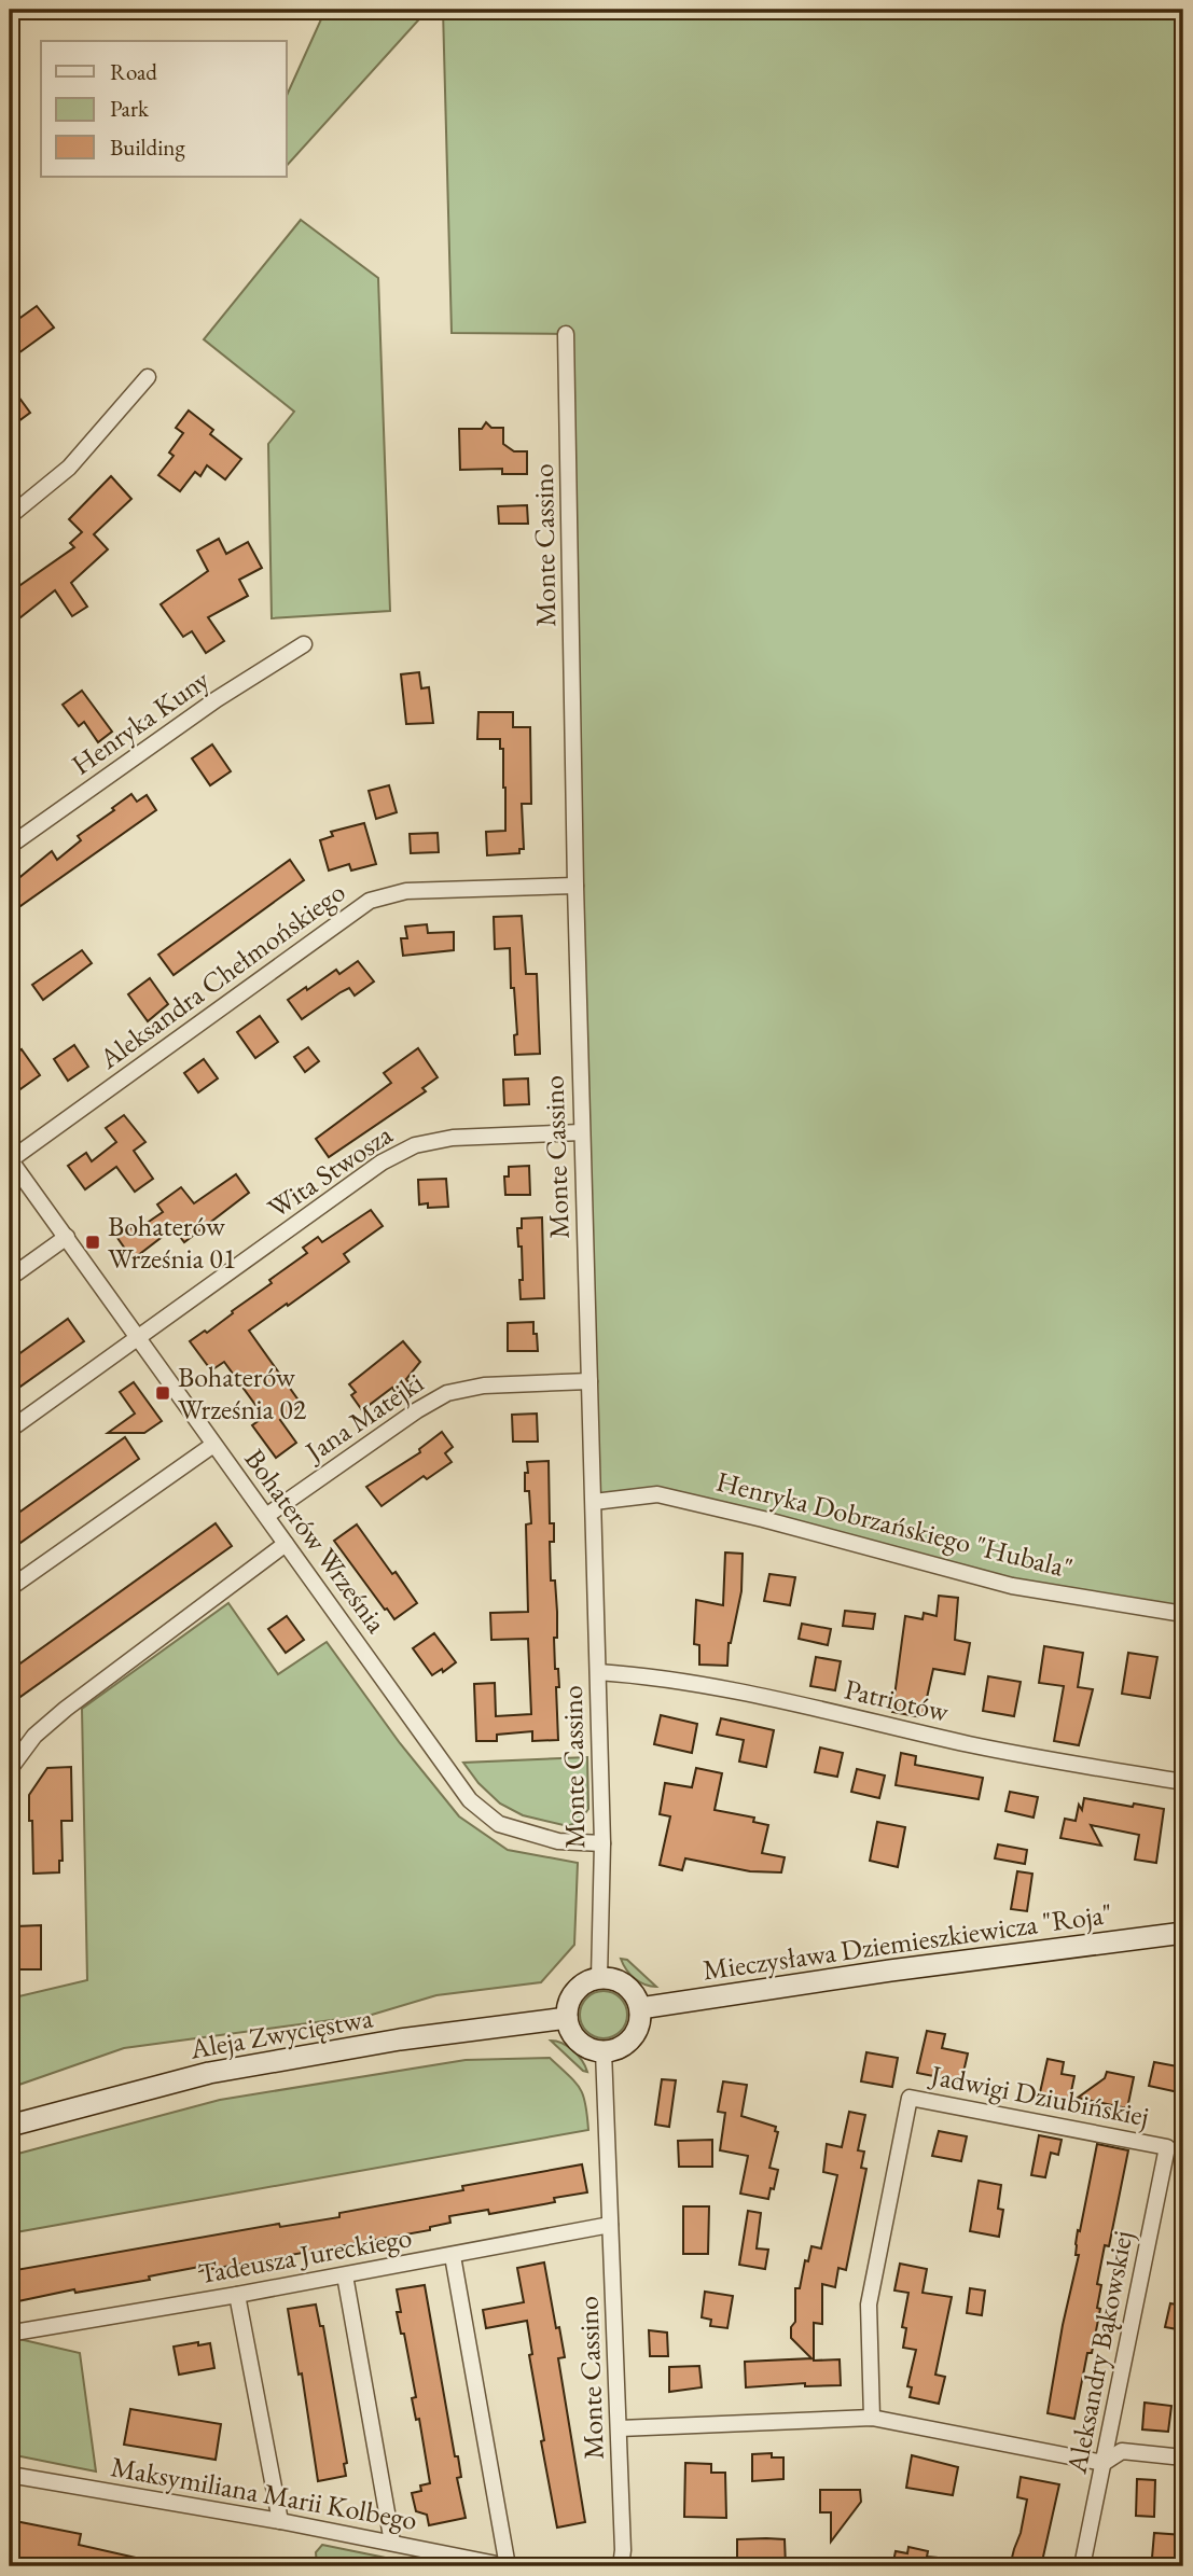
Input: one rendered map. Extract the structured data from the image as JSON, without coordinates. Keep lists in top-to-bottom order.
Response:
{
  "streets": {
    "main road": ["Mieczysława Dziemieszkiewicza \"Roja\"", "Aleja Zwycięstwa"],
    "street": [
      "Monte Cassino",
      "Henryka Kuny",
      "Aleksandra Chełmońskiego",
      "Wita Stwosza",
      "Jana Matejki",
      "Henryka Dobrzańskiego \"Hubala\"",
      "Bohaterów Września",
      "Patriotów",
      "Jadwigi Dziubińskiej",
      "Tadeusza Jureckiego",
      "Aleksandry Bąkowskiej",
      "Maksymiliana Marii Kolbego"
    ]
  },
  "crossings": [
    ["Monte Cassino", "Aleksandra Chełmońskiego"],
    ["Monte Cassino", "Wita Stwosza"],
    ["Monte Cassino", "Jana Matejki"],
    ["Monte Cassino", "Henryka Dobrzańskiego \"Hubala\""],
    ["Monte Cassino", "Bohaterów Września"],
    ["Monte Cassino", "Patriotów"],
    ["Monte Cassino", "Mieczysława Dziemieszkiewicza \"Roja\""],
    ["Monte Cassino", "Aleja Zwycięstwa"],
    ["Monte Cassino", "Tadeusza Jureckiego"],
    ["Aleksandra Chełmońskiego", "Bohaterów Września"],
    ["Wita Stwosza", "Bohaterów Września"],
    ["Jana Matejki", "Bohaterów Września"],
    ["Mieczysława Dziemieszkiewicza \"Roja\"", "Aleja Zwycięstwa"],
    ["Jadwigi Dziubińskiej", "Aleksandry Bąkowskiej"]
  ],
  "places": {
    "transit": ["Bohaterów Września 01", "Bohaterów Września 02"]
  },
  "legend": ["Road", "Park", "Building"]
}
